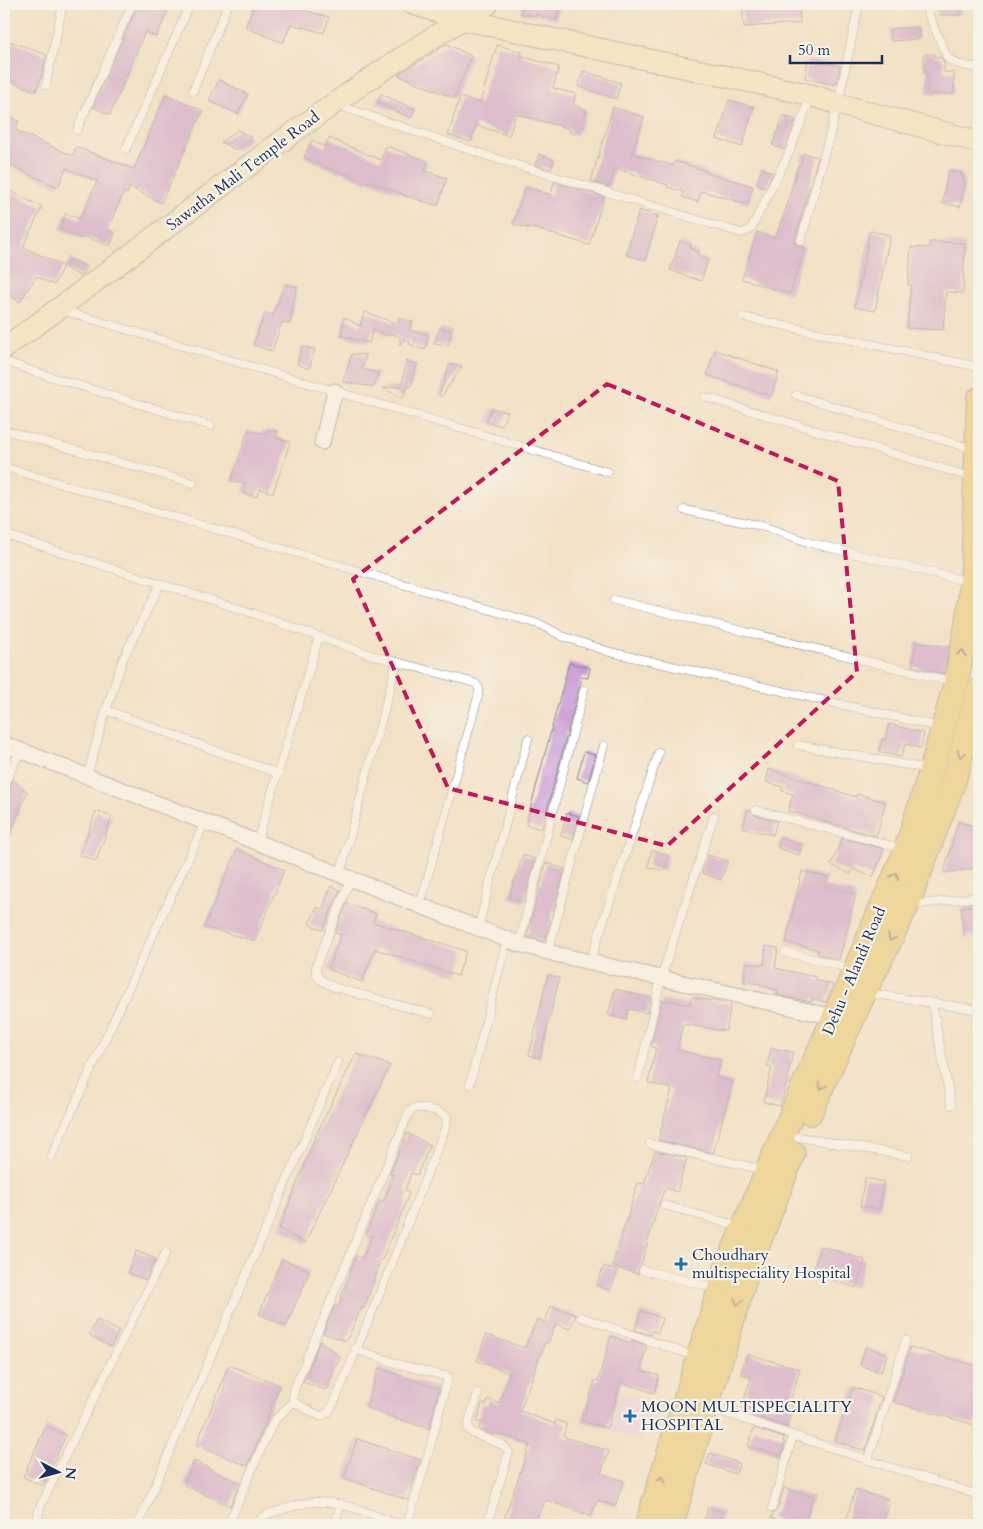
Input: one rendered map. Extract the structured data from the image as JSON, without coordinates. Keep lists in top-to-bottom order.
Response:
{
  "streets": {
    "main road": ["Dehu - Alandi Road"],
    "street": ["Sawatha Mali Temple Road"]
  },
  "places": {
    "health": ["Choudhary multispeciality Hospital", "MOON MULTISPECIALITY HOSPITAL"]
  },
  "scale_bar": "50 m",
  "north": "right"
}
